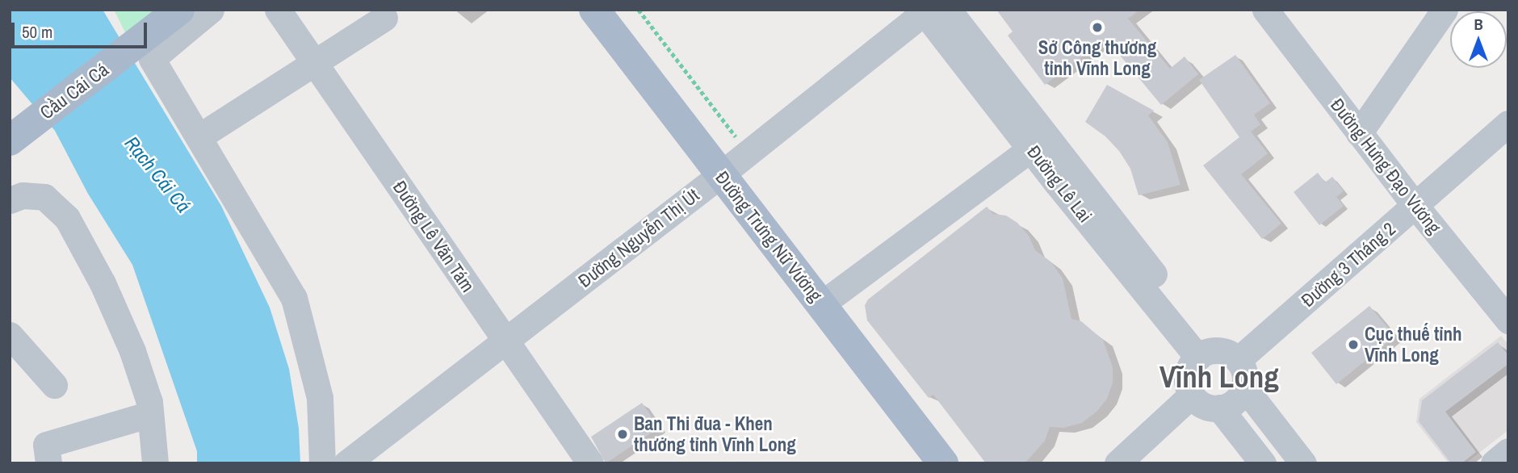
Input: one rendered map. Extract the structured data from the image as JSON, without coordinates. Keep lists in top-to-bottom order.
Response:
{
  "streets": {
    "main road": ["Cầu Cái Cá", "Đường Trưng Nữ Vương"],
    "street": [
      "Đường Hưng Đạo Vương",
      "Đường Lê Lai",
      "Đường Lê Văn Tám",
      "Đường Nguyễn Thị Út",
      "Đường 3 Tháng 2"
    ]
  },
  "crossings": [
    ["Đường Hưng Đạo Vương", "Đường 3 Tháng 2"],
    ["Đường Lê Lai", "Đường Nguyễn Thị Út"],
    ["Đường Lê Lai", "Đường 3 Tháng 2"],
    ["Đường Lê Văn Tám", "Đường Nguyễn Thị Út"],
    ["Đường Trưng Nữ Vương", "Đường Nguyễn Thị Út"]
  ],
  "districts": ["Vĩnh Long"],
  "water": ["Rạch Cái Cá"],
  "places": ["Sở Công thương tỉnh Vĩnh Long", "Cục thuế tỉnh Vĩnh Long", "Ban Thi đua - Khen thưởng tỉnh Vĩnh Long"],
  "scale_bar": "50 m",
  "north": "top"
}
